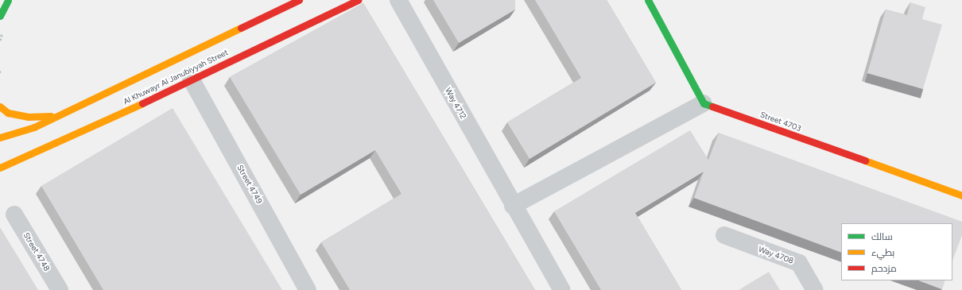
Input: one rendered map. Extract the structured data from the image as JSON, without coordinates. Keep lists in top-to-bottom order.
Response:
{
  "streets": {
    "street": [
      "Al Khuwayr Al Janubiyyah Street",
      "Way 4712",
      "Street 4703",
      "Street 4749",
      "Street 4748",
      "Way 4708"
    ]
  },
  "crossings": [
    ["Al Khuwayr Al Janubiyyah Street", "Street 4749"]
  ],
  "legend": ["سالك", "بطيء", "مزدحم"]
}
